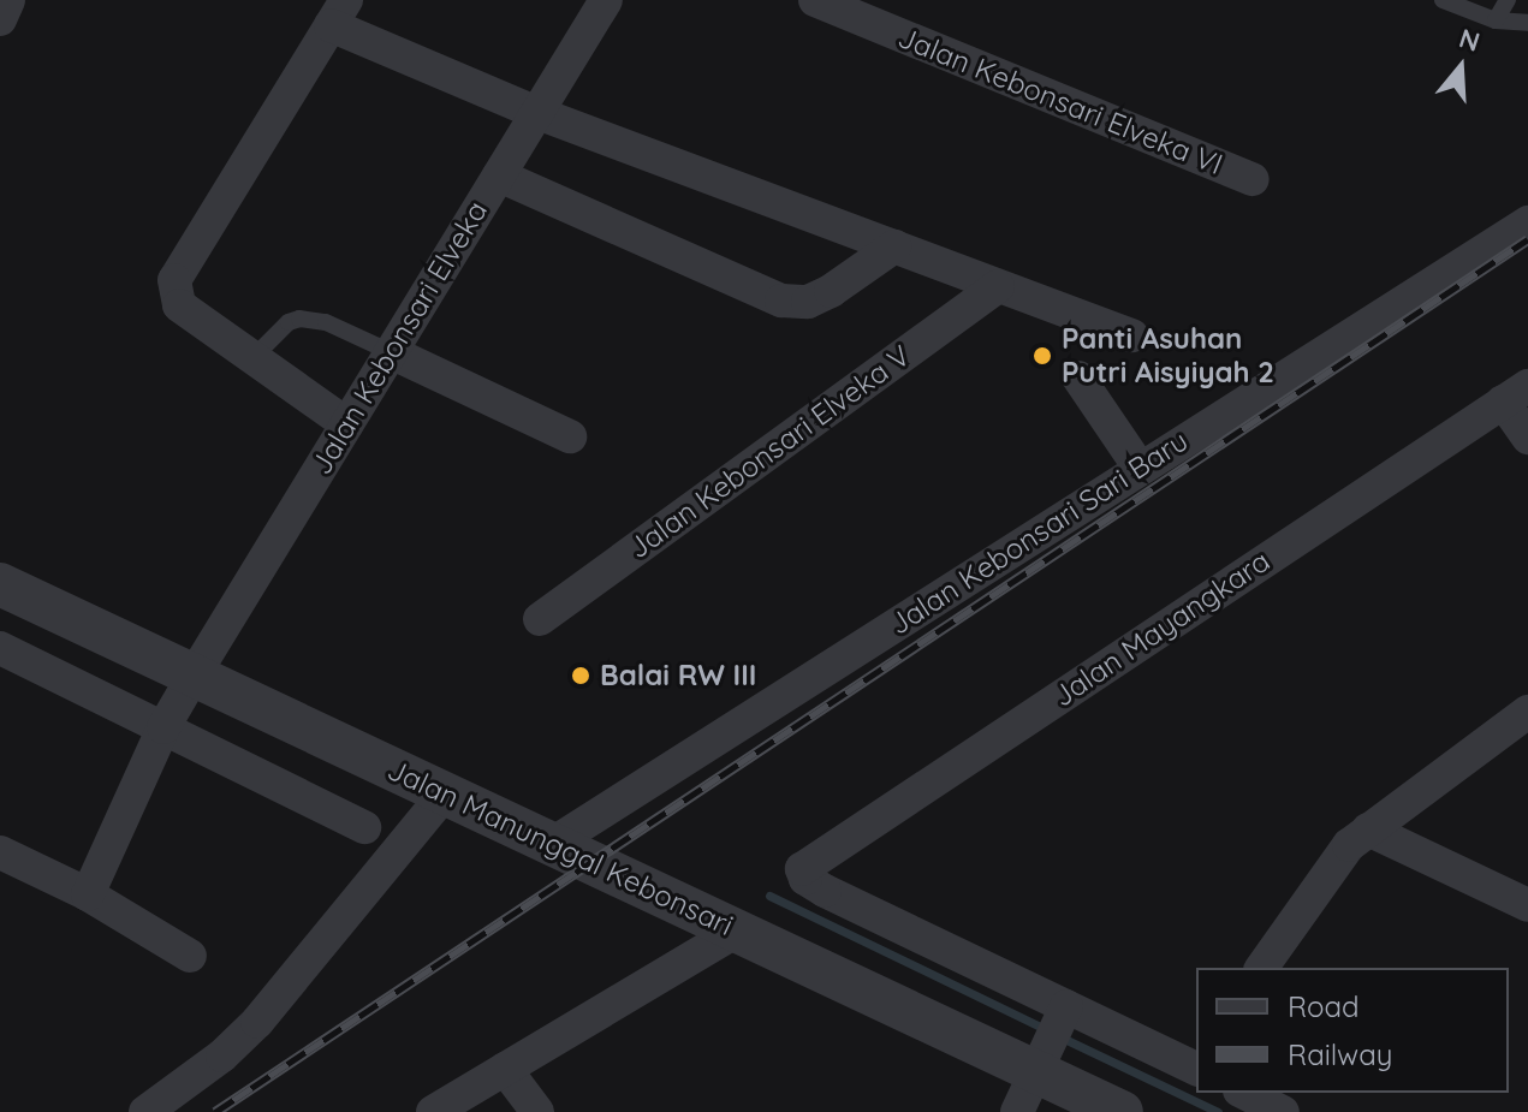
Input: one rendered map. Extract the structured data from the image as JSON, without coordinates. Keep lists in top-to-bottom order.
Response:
{
  "streets": {
    "street": [
      "Jalan Kebonsari Elveka VI",
      "Jalan Kebonsari Elveka",
      "Jalan Kebonsari Elveka V",
      "Jalan Kebonsari Sari Baru",
      "Jalan Mayangkara",
      "Jalan Manunggal Kebonsari"
    ]
  },
  "crossings": [
    ["Jalan Kebonsari Elveka", "Jalan Manunggal Kebonsari"],
    ["Jalan Kebonsari Sari Baru", "Jalan Manunggal Kebonsari"],
    ["Jalan Mayangkara", "Jalan Manunggal Kebonsari"]
  ],
  "places": ["Panti Asuhan Putri Aisyiyah 2", "Balai RW III"],
  "legend": ["Road", "Railway"],
  "north": "top"
}
